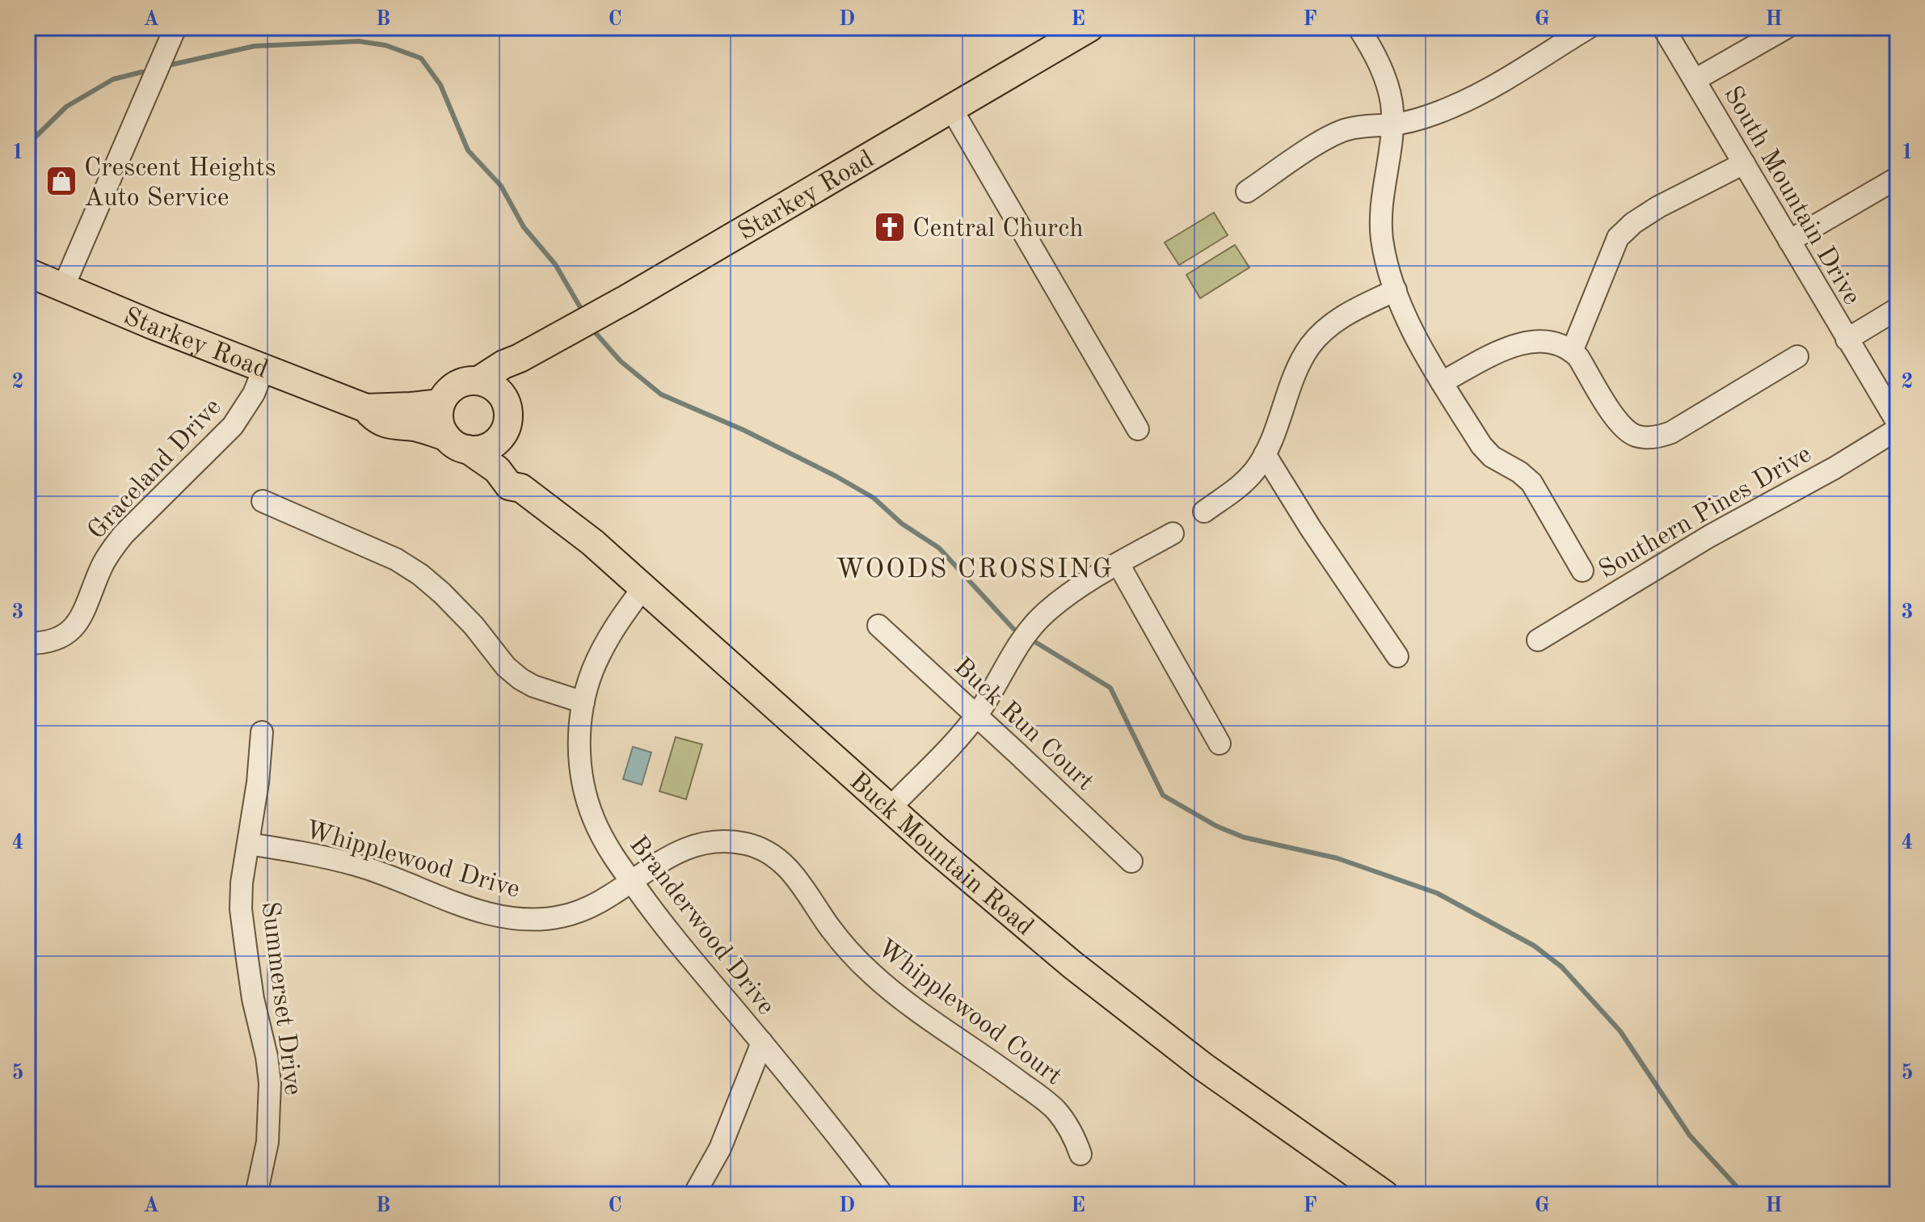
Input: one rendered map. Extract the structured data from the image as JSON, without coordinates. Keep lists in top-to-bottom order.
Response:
{
  "streets": {
    "main road": ["Starkey Road", "Buck Mountain Road"],
    "street": [
      "South Mountain Drive",
      "Graceland Drive",
      "Southern Pines Drive",
      "Buck Run Court",
      "Whipplewood Drive",
      "Branderwood Drive",
      "Summerset Drive",
      "Whipplewood Court"
    ]
  },
  "crossings": [
    ["Starkey Road", "Graceland Drive"],
    ["Starkey Road", "Buck Mountain Road"],
    ["Buck Mountain Road", "Branderwood Drive"],
    ["Whipplewood Drive", "Branderwood Drive"],
    ["Whipplewood Drive", "Summerset Drive"],
    ["Whipplewood Drive", "Whipplewood Court"],
    ["Branderwood Drive", "Whipplewood Court"]
  ],
  "districts": ["WOODS CROSSING"],
  "places": {
    "shop": ["Crescent Heights Auto Service"],
    "church": ["Central Church"]
  },
  "grid": {
    "columns": [
      "A",
      "B",
      "C",
      "D",
      "E",
      "F",
      "G",
      "H"
    ],
    "rows": [
      "1",
      "2",
      "3",
      "4",
      "5"
    ]
  }
}
